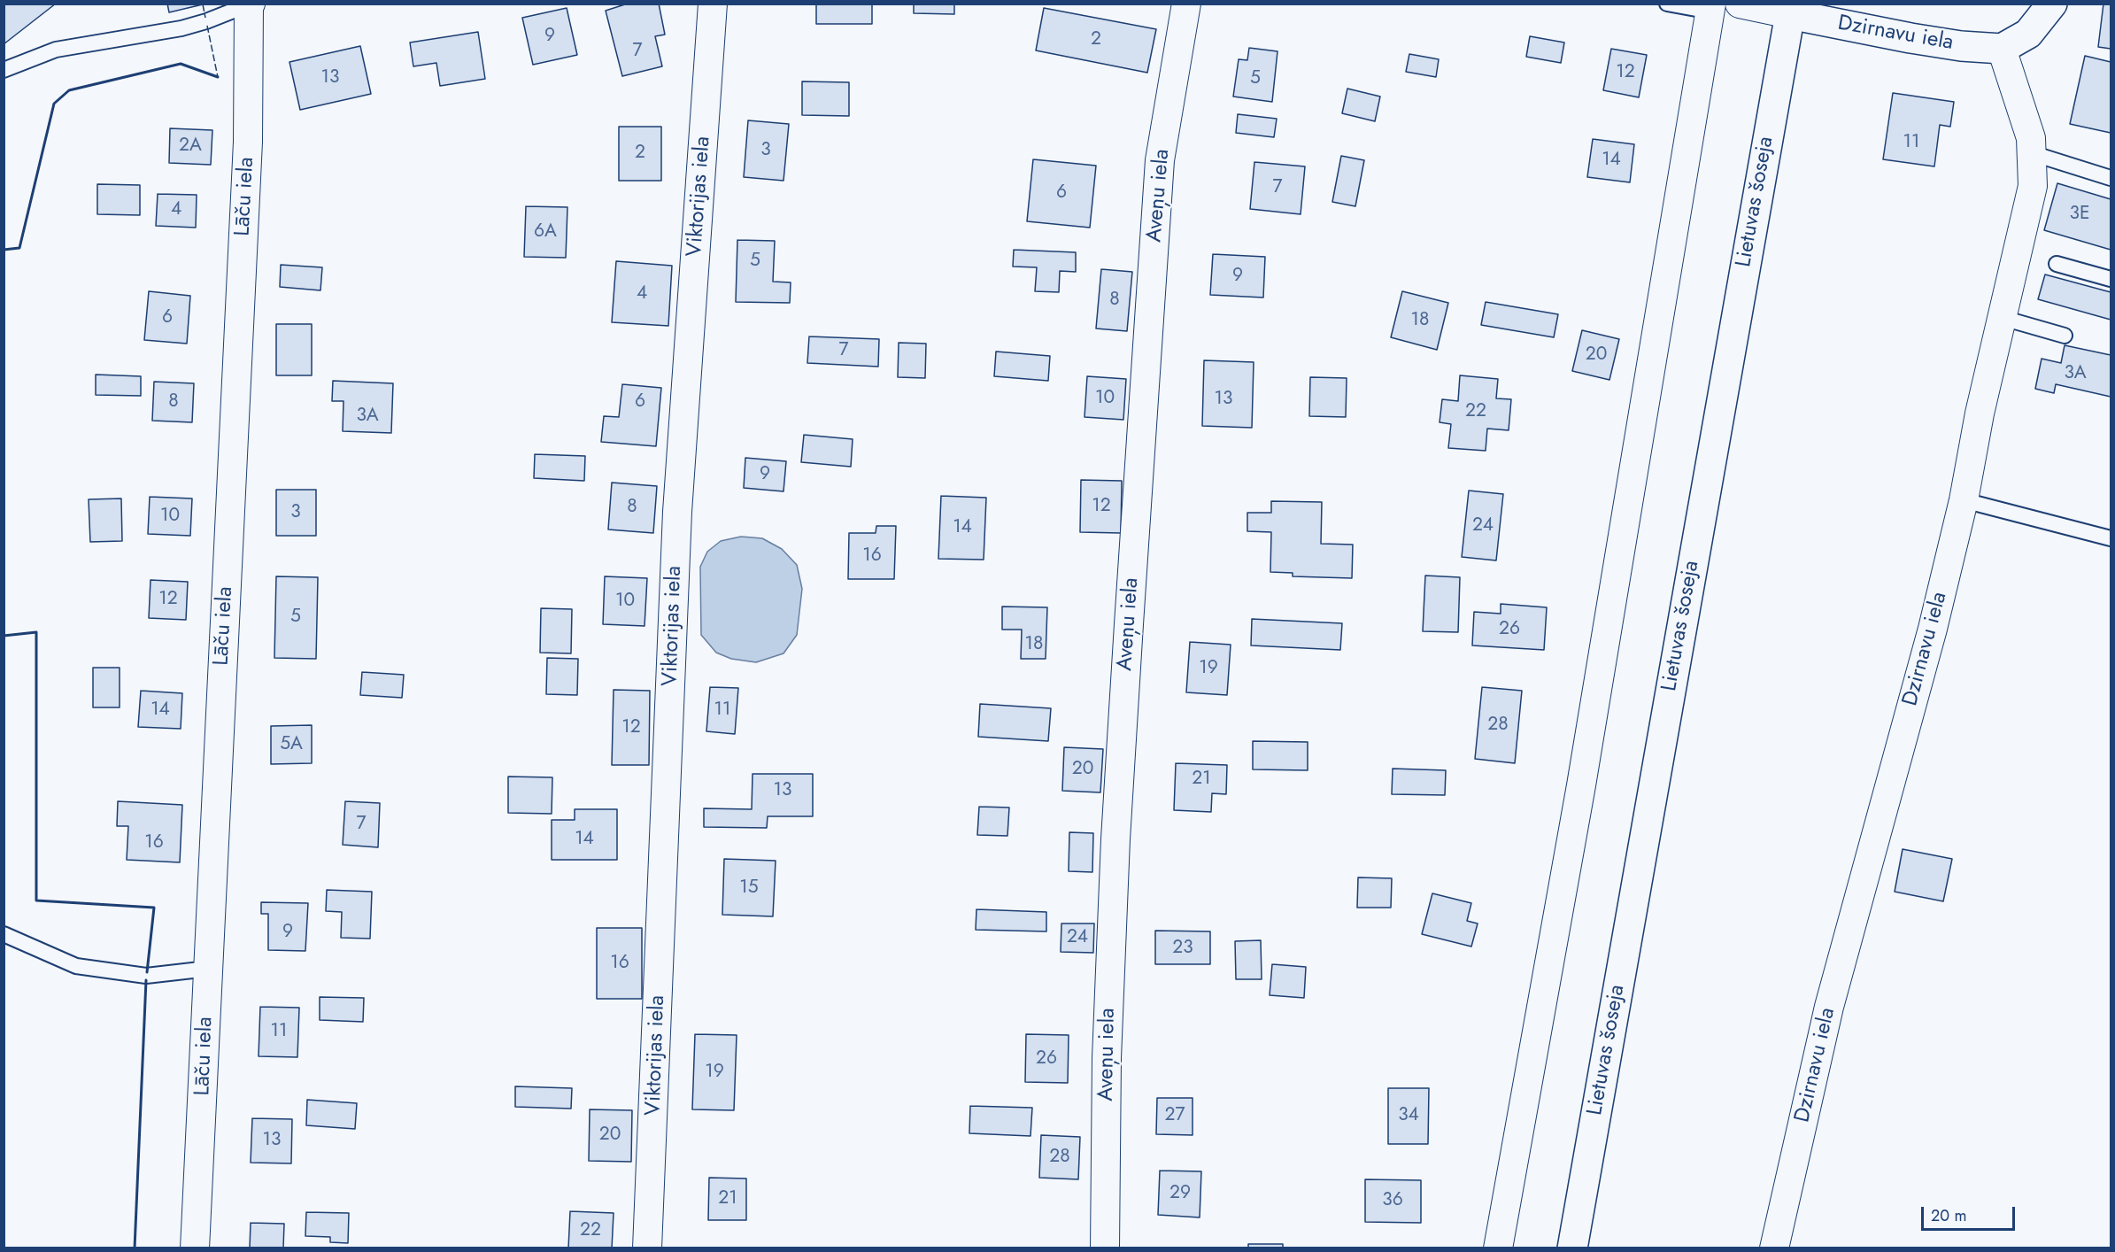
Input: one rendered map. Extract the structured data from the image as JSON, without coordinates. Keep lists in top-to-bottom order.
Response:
{
  "streets": {
    "main road": ["Dzirnavu iela", "Lietuvas šoseja"],
    "street": ["Aveņu iela", "Lāču iela", "Viktorijas iela"]
  },
  "crossings": [
    ["Dzirnavu iela", "Lietuvas šoseja"]
  ],
  "house_numbers": [
    "9",
    "2",
    "7",
    "12",
    "13",
    "5",
    "11",
    "2A",
    "3",
    "2",
    "14",
    "7",
    "6",
    "4",
    "3E",
    "6A",
    "5",
    "9",
    "4",
    "8",
    "6",
    "18",
    "7",
    "20",
    "3A",
    "10",
    "13",
    "8",
    "6",
    "22",
    "3A",
    "9",
    "12",
    "8",
    "3",
    "10",
    "24",
    "14",
    "16",
    "12",
    "10",
    "5",
    "26",
    "18",
    "19",
    "14",
    "11",
    "28",
    "12",
    "5A",
    "20",
    "21",
    "13",
    "7",
    "14",
    "16",
    "15",
    "9",
    "24",
    "23",
    "16",
    "11",
    "26",
    "19",
    "27",
    "34",
    "20",
    "13",
    "28",
    "29",
    "21",
    "36",
    "22"
  ],
  "scale_bar": "20 m"
}
